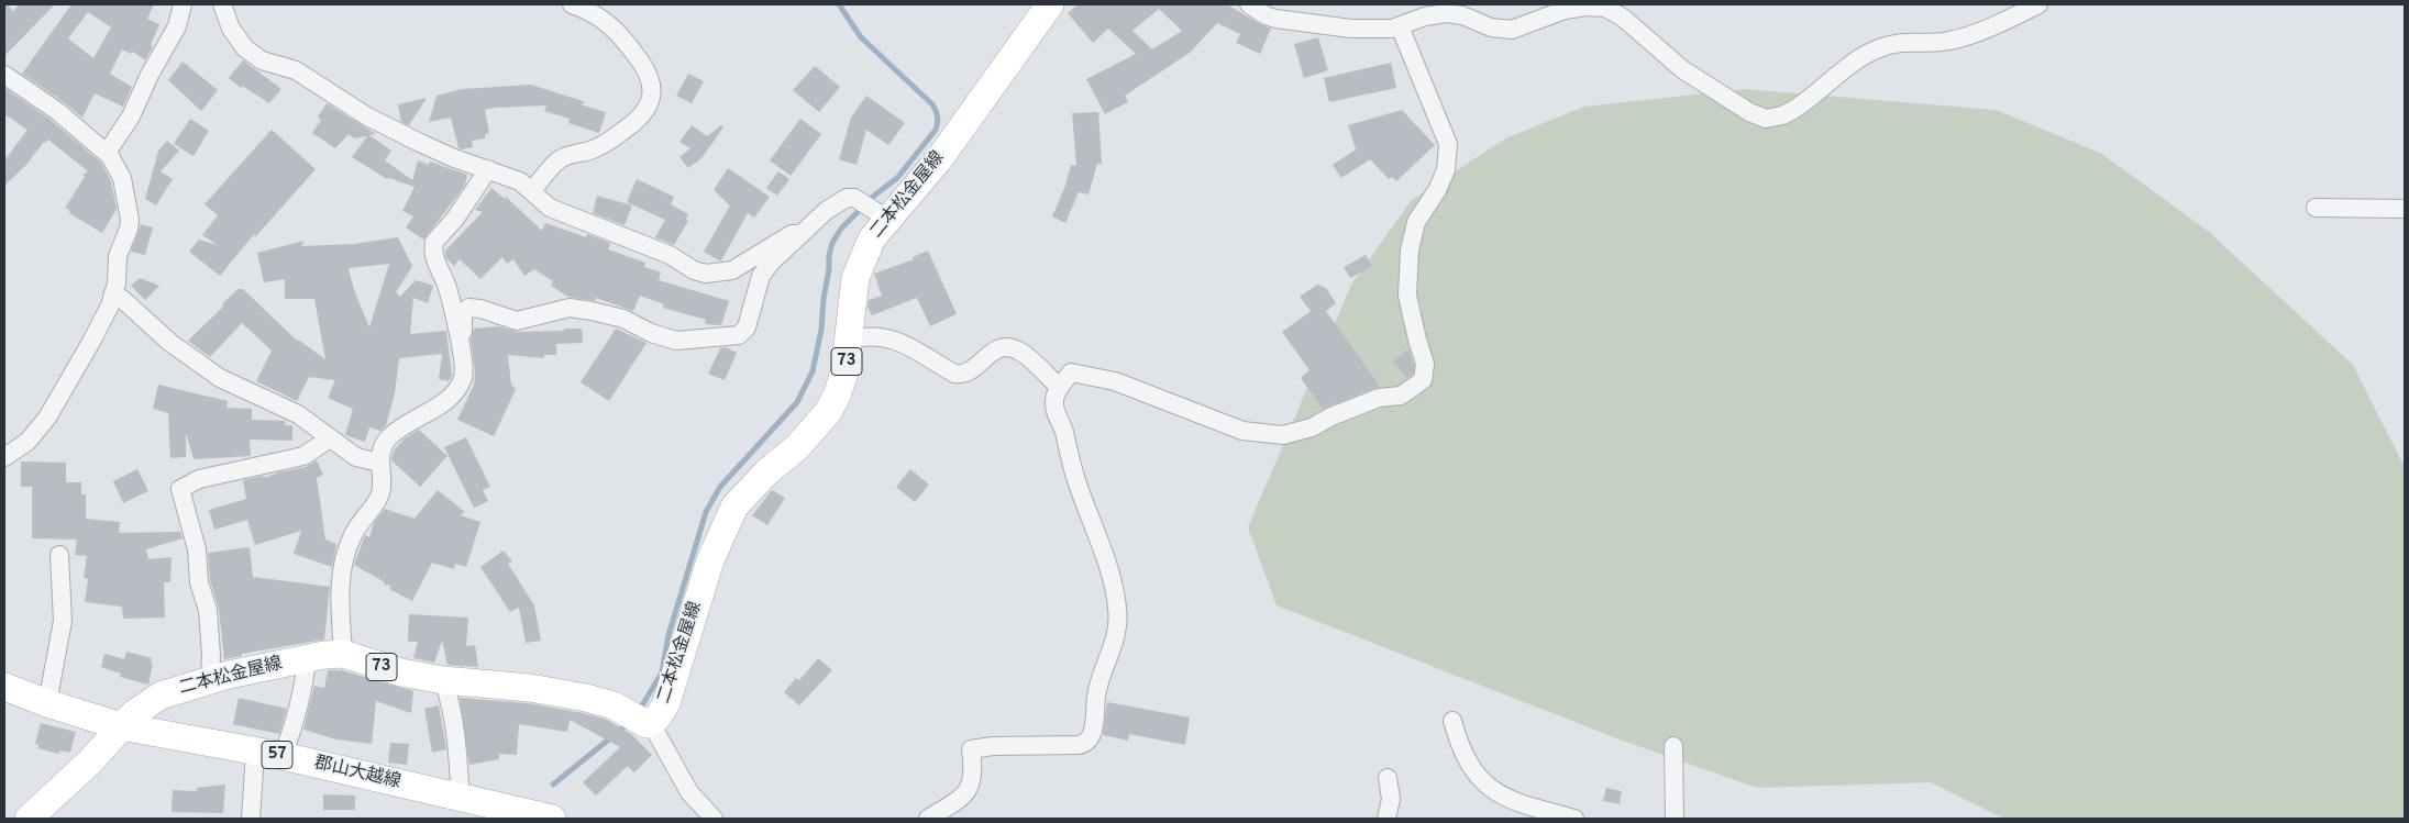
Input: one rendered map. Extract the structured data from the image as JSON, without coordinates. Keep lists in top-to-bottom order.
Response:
{
  "streets": {
    "main road": [
      "二本松金屋線",
      "73",
      "57",
      "郡山大越線"
    ]
  },
  "crossings": [
    ["二本松金屋線", "郡山大越線"]
  ]
}
